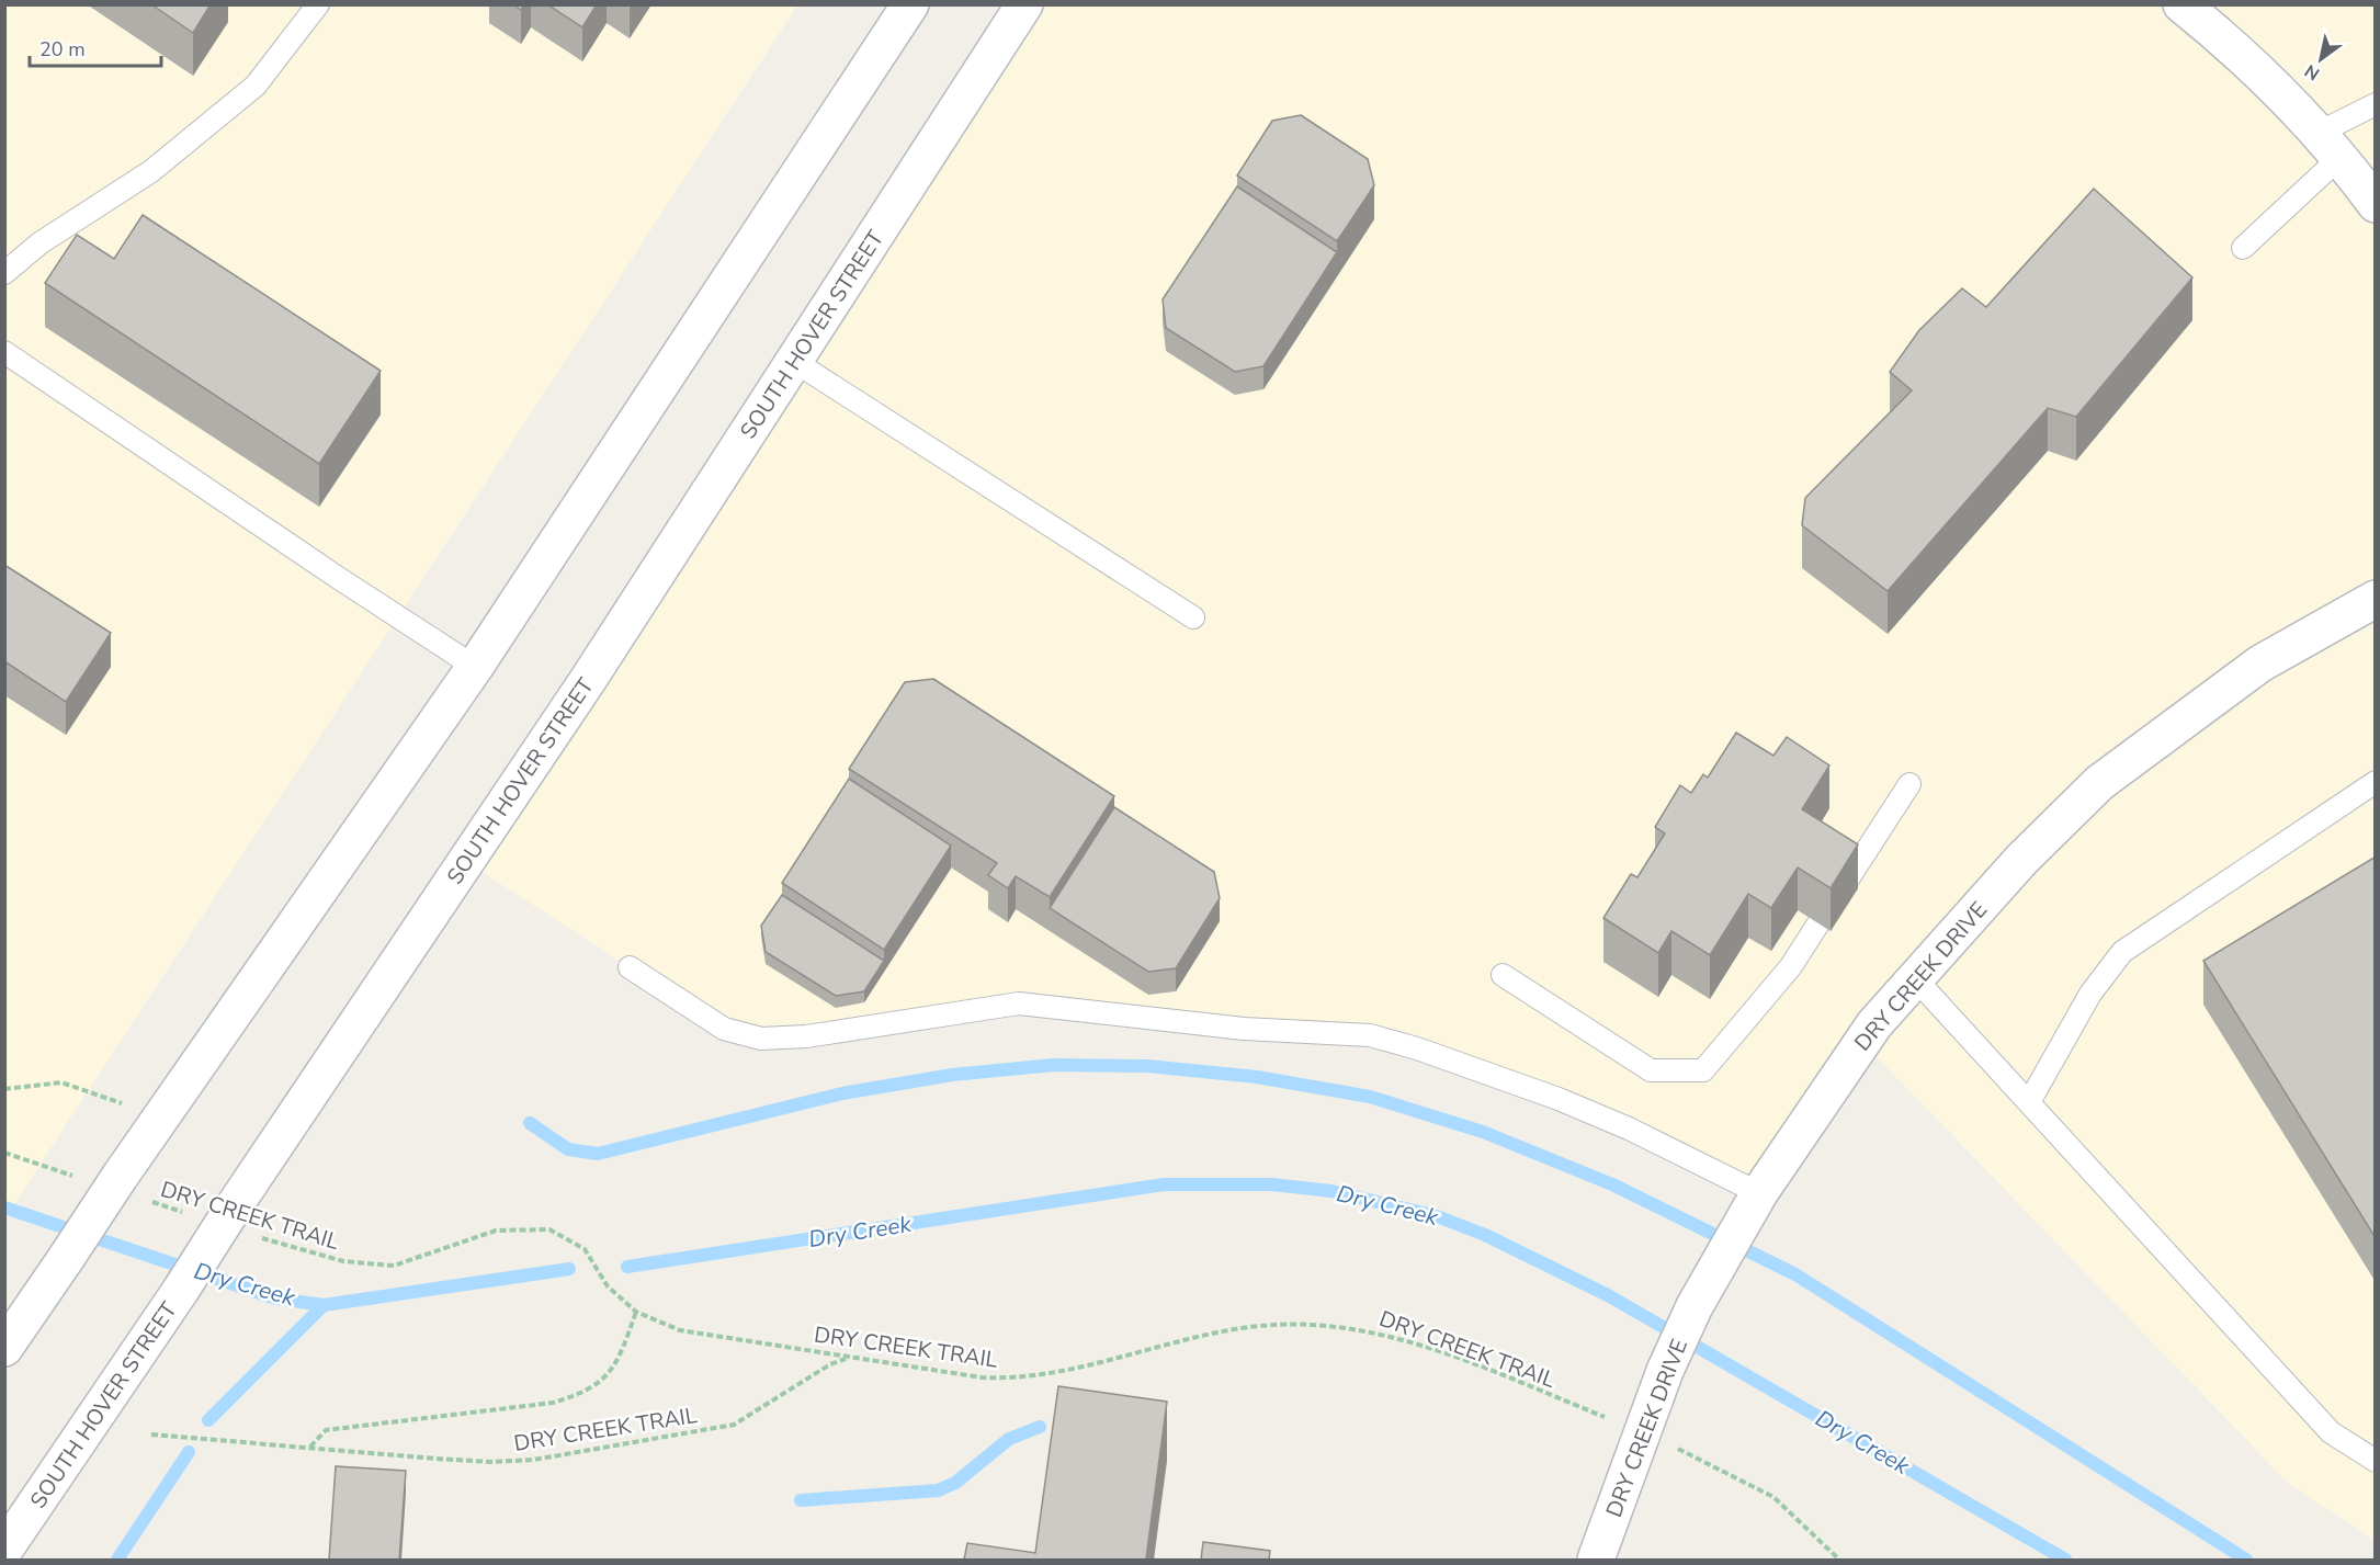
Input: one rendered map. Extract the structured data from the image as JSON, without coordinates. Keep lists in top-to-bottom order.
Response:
{
  "streets": {
    "main road": ["SOUTH HOVER STREET", "DRY CREEK DRIVE"],
    "path": ["DRY CREEK TRAIL"]
  },
  "crossings": [
    ["DRY CREEK DRIVE", "DRY CREEK TRAIL"]
  ],
  "water": ["Dry Creek"],
  "scale_bar": "20 m",
  "north": "bottom left"
}
